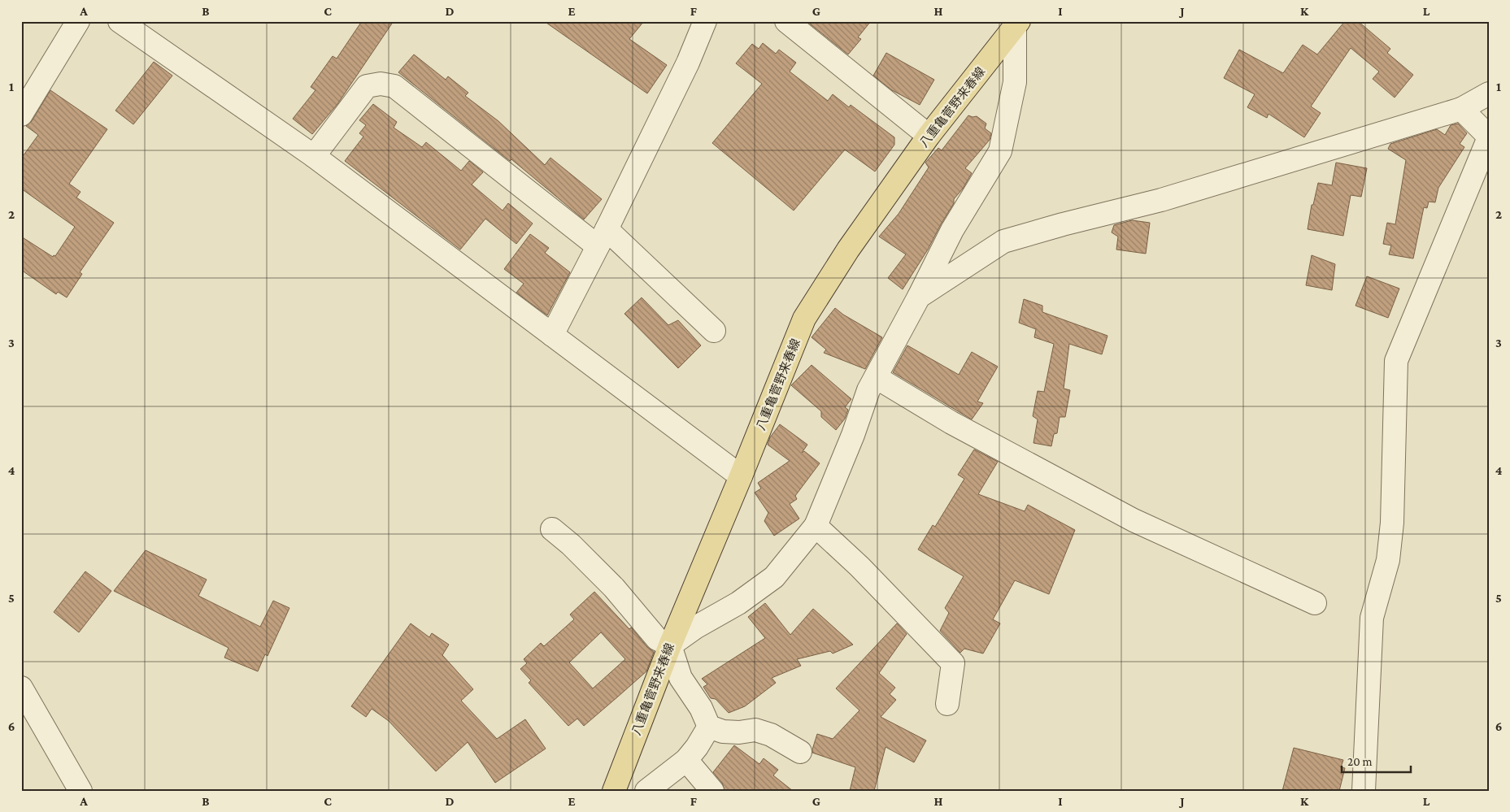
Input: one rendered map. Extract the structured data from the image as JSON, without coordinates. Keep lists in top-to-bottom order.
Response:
{
  "streets": {
    "main road": ["八重亀菅野来春線"]
  },
  "scale_bar": "20 m",
  "grid": {
    "columns": [
      "A",
      "B",
      "C",
      "D",
      "E",
      "F",
      "G",
      "H",
      "I",
      "J",
      "K",
      "L"
    ],
    "rows": [
      "1",
      "2",
      "3",
      "4",
      "5",
      "6"
    ]
  }
}
